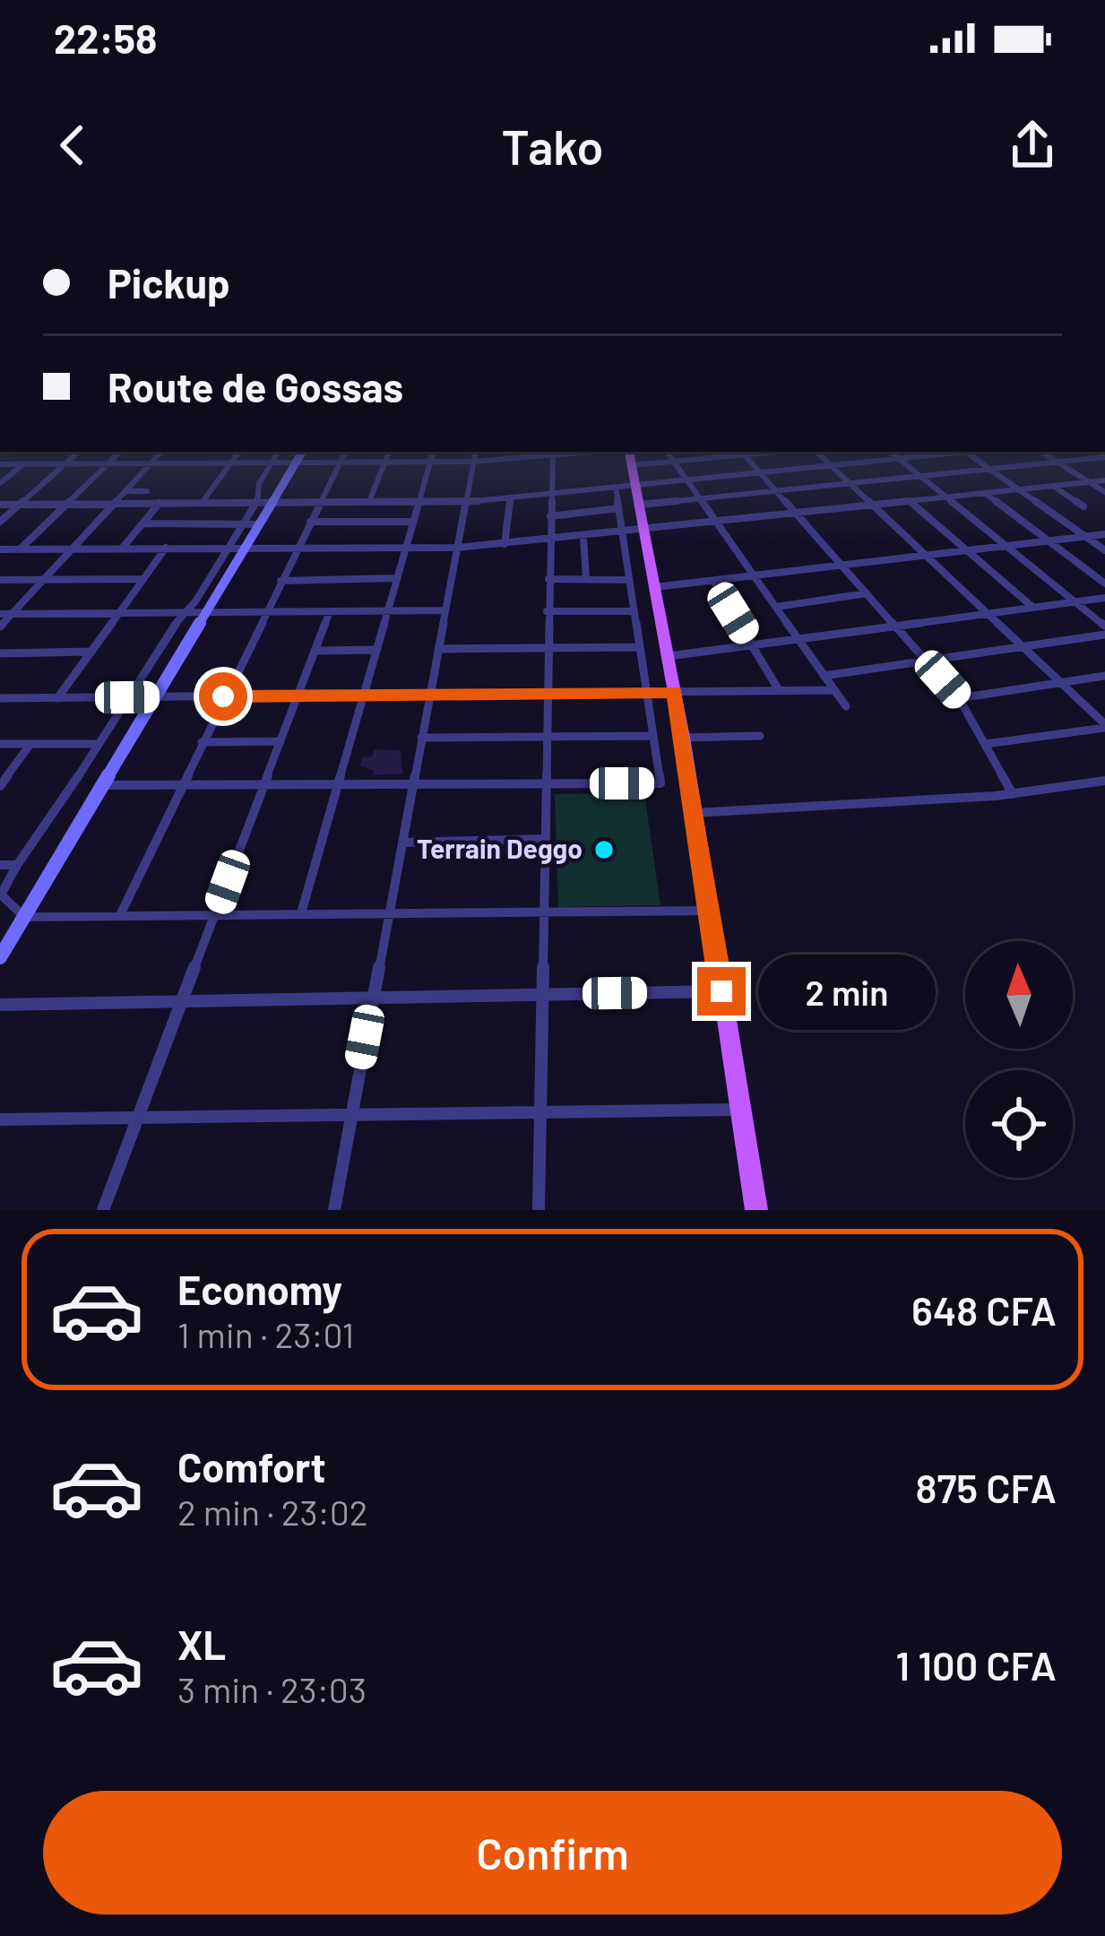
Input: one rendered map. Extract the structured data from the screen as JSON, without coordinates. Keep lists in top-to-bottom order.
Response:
{
  "places": ["Terrain Deggo"],
  "north": "top",
  "page": {
    "status": "22:58",
    "header": "Tako",
    "banner": ["Pickup", "Route de Gossas"],
    "bubble": "2 min",
    "list": [
      {
        "name": "Economy",
        "note": "1 min · 23:01",
        "value": "648 CFA"
      },
      {
        "name": "Comfort",
        "note": "2 min · 23:02",
        "value": "875 CFA"
      },
      {
        "name": "XL",
        "note": "3 min · 23:03",
        "value": "1 100 CFA"
      }
    ],
    "buttons": "Confirm"
  }
}
